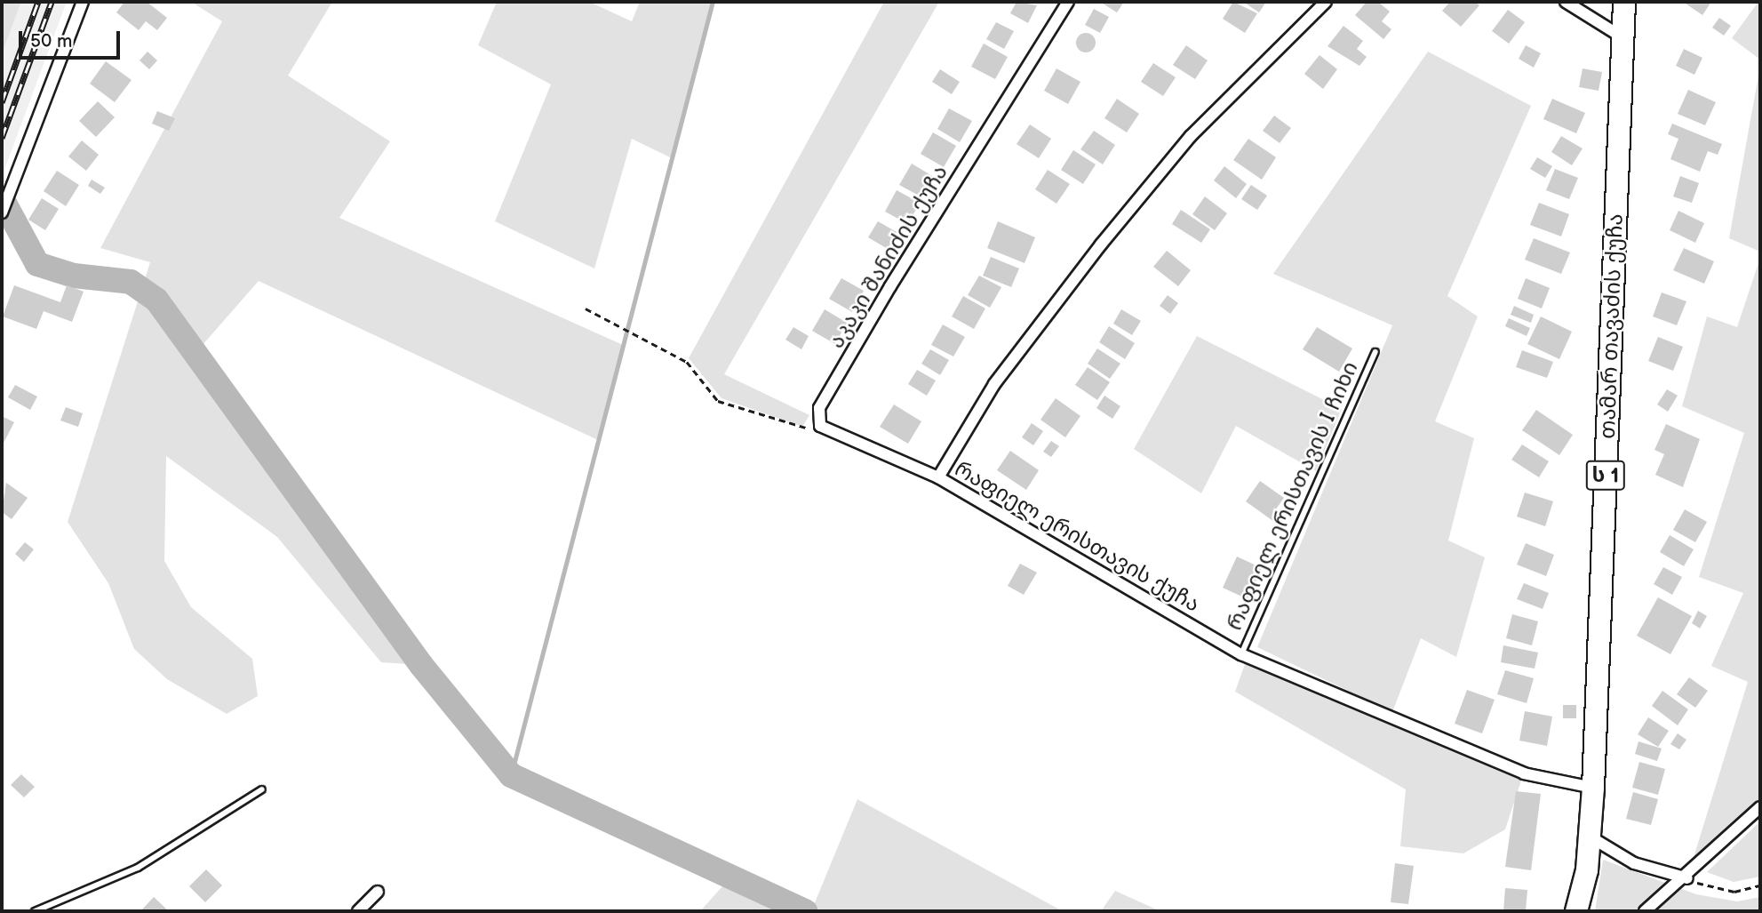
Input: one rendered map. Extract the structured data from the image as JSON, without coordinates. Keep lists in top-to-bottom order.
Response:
{
  "streets": {
    "highway": ["თამარ თავაძის ქუჩა", "ს 1"],
    "street": ["აკაკი შანიძის ქუჩა", "რაფიელ ერისთავის ქუჩა"],
    "lane": ["რაფიელ ერისთავის I ჩიხი"]
  },
  "crossings": [
    ["თამარ თავაძის ქუჩა", "რაფიელ ერისთავის ქუჩა"],
    ["რაფიელ ერისთავის I ჩიხი", "რაფიელ ერისთავის ქუჩა"]
  ],
  "scale_bar": "50 m"
}
